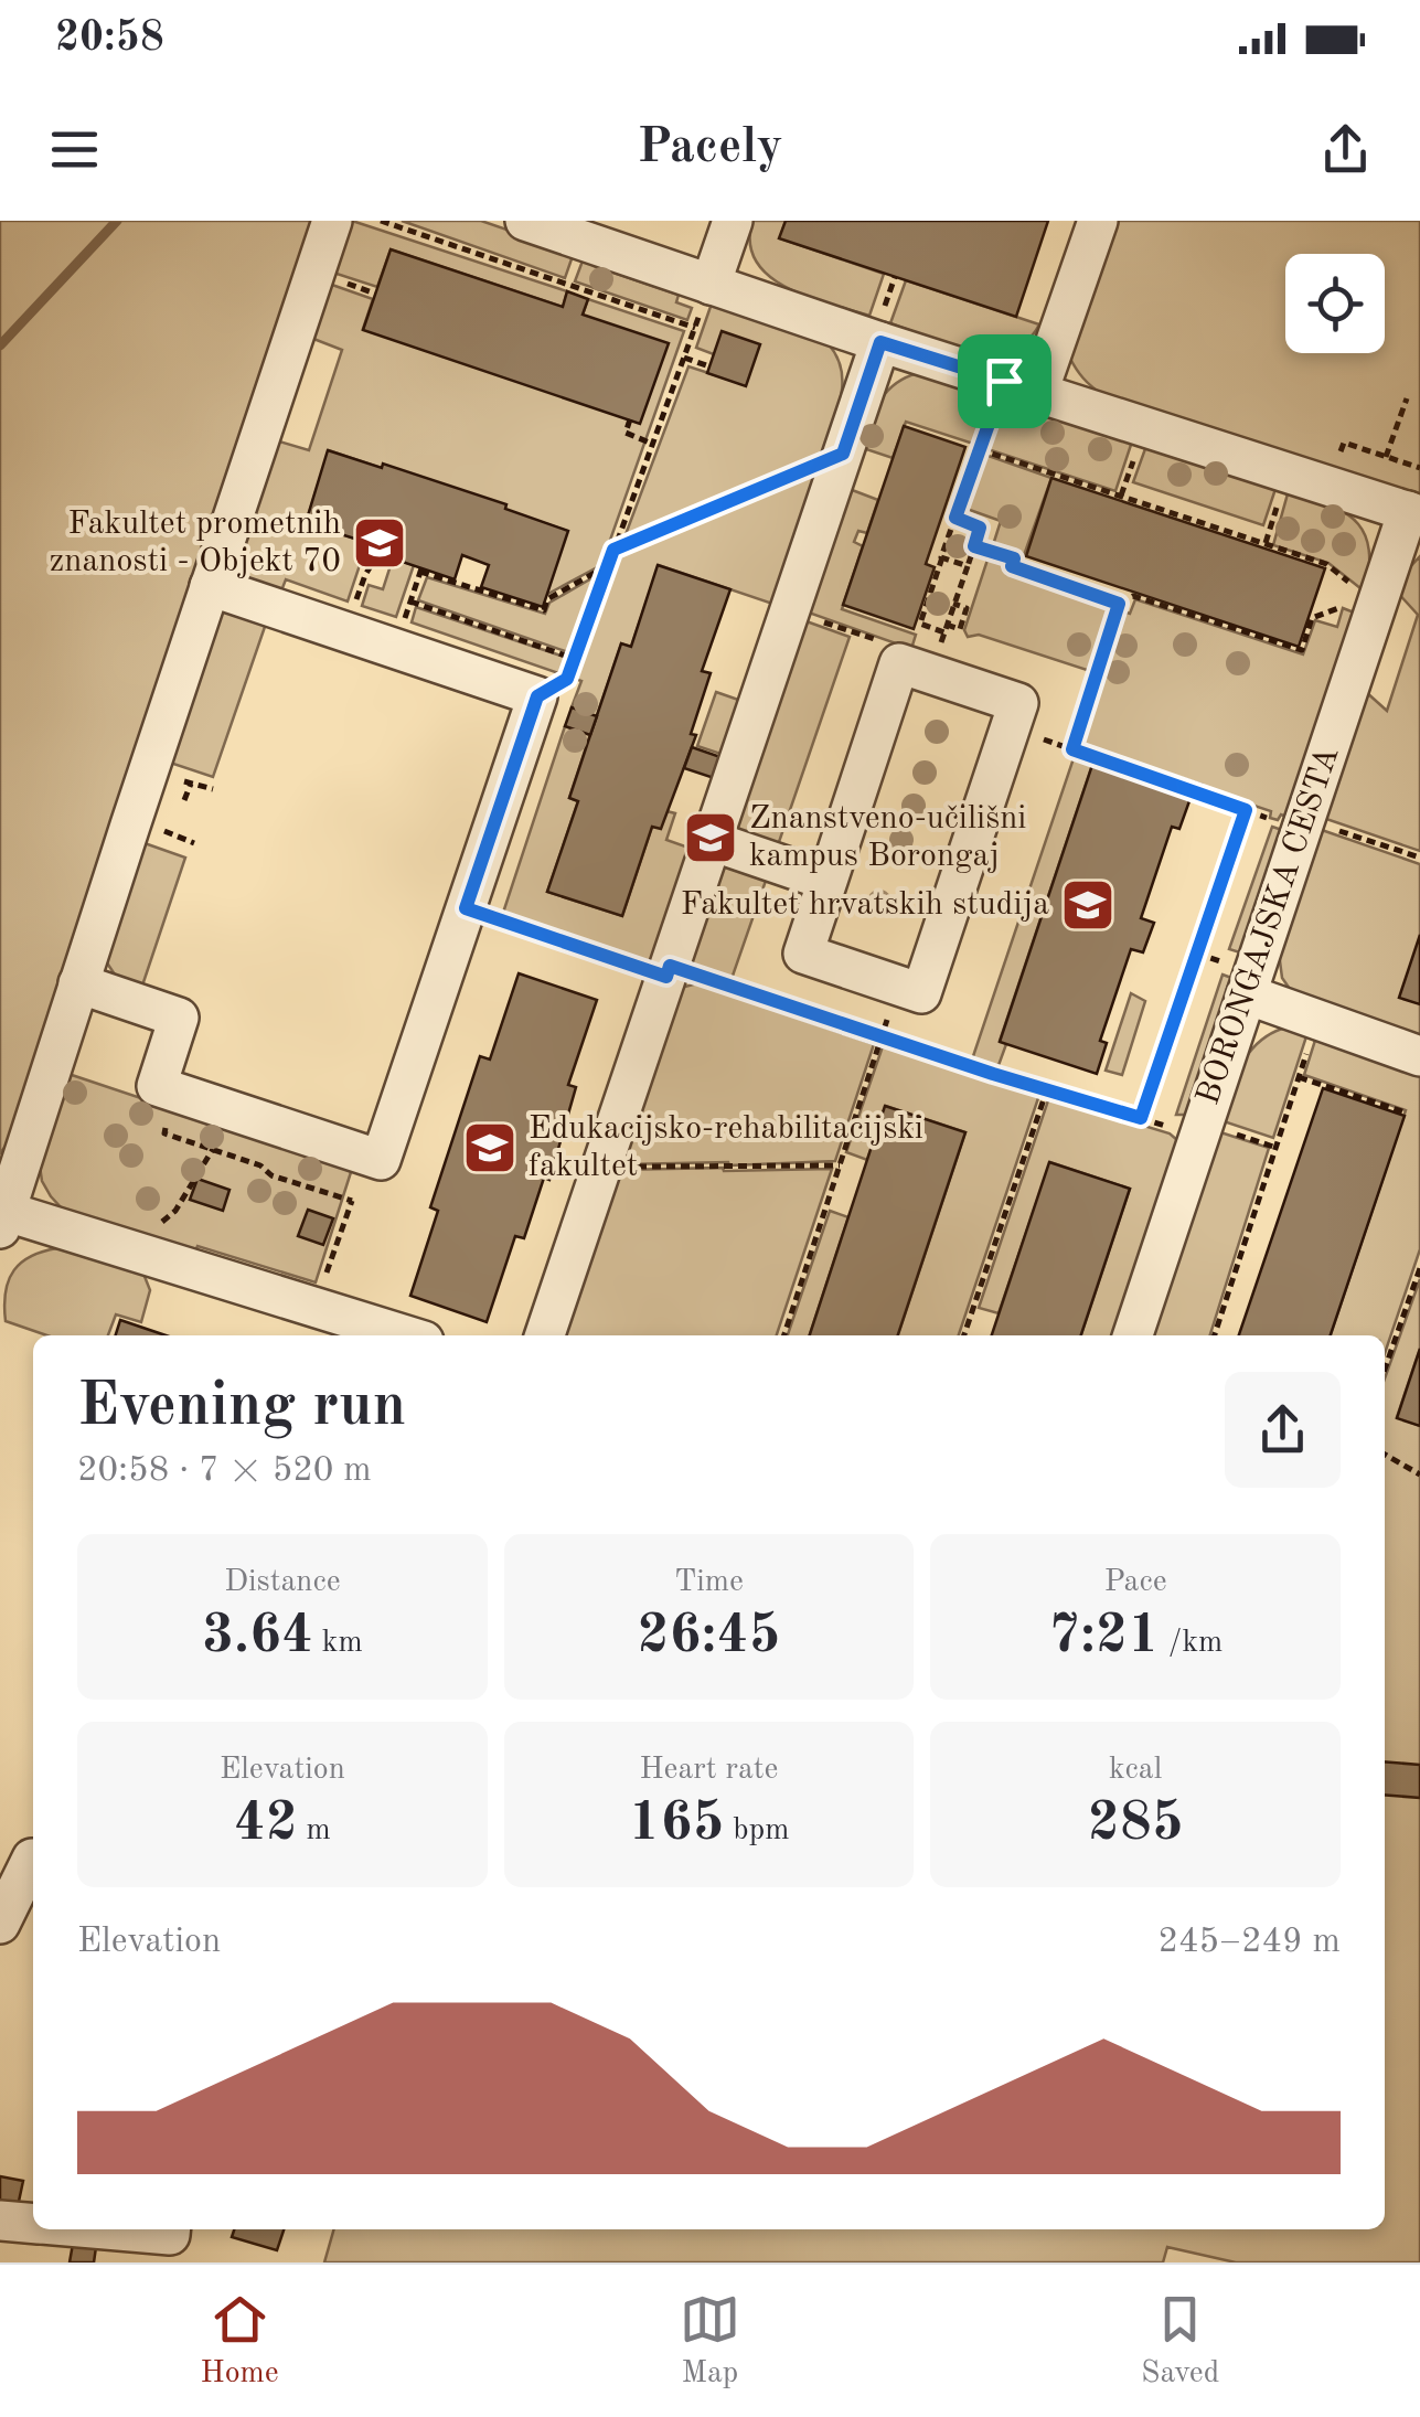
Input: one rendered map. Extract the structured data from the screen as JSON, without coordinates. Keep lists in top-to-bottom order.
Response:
{
  "streets": {
    "street": ["BORONGAJSKA CESTA"]
  },
  "places": {
    "school or university": [
      "Fakultet prometnih znanosti - Objekt 70",
      "Znanstveno-učilišni kampus Borongaj",
      "Fakultet hrvatskih studija",
      "Edukacijsko-rehabilitacijski fakultet"
    ]
  },
  "page": {
    "status": "20:58",
    "header": "Pacely",
    "heading": ["Evening run", "20:58 · 7 × 520 m"],
    "stats": [
      ["Distance", "3.64 km"],
      ["Time", "26:45"],
      ["Pace", "7:21 /km"],
      ["Elevation", "42 m"],
      ["Heart rate", "165 bpm"],
      ["kcal", "285"]
    ],
    "chart": ["Elevation", "245–249 m"],
    "tabs": ["Home", "Map", "Saved"]
  }
}
